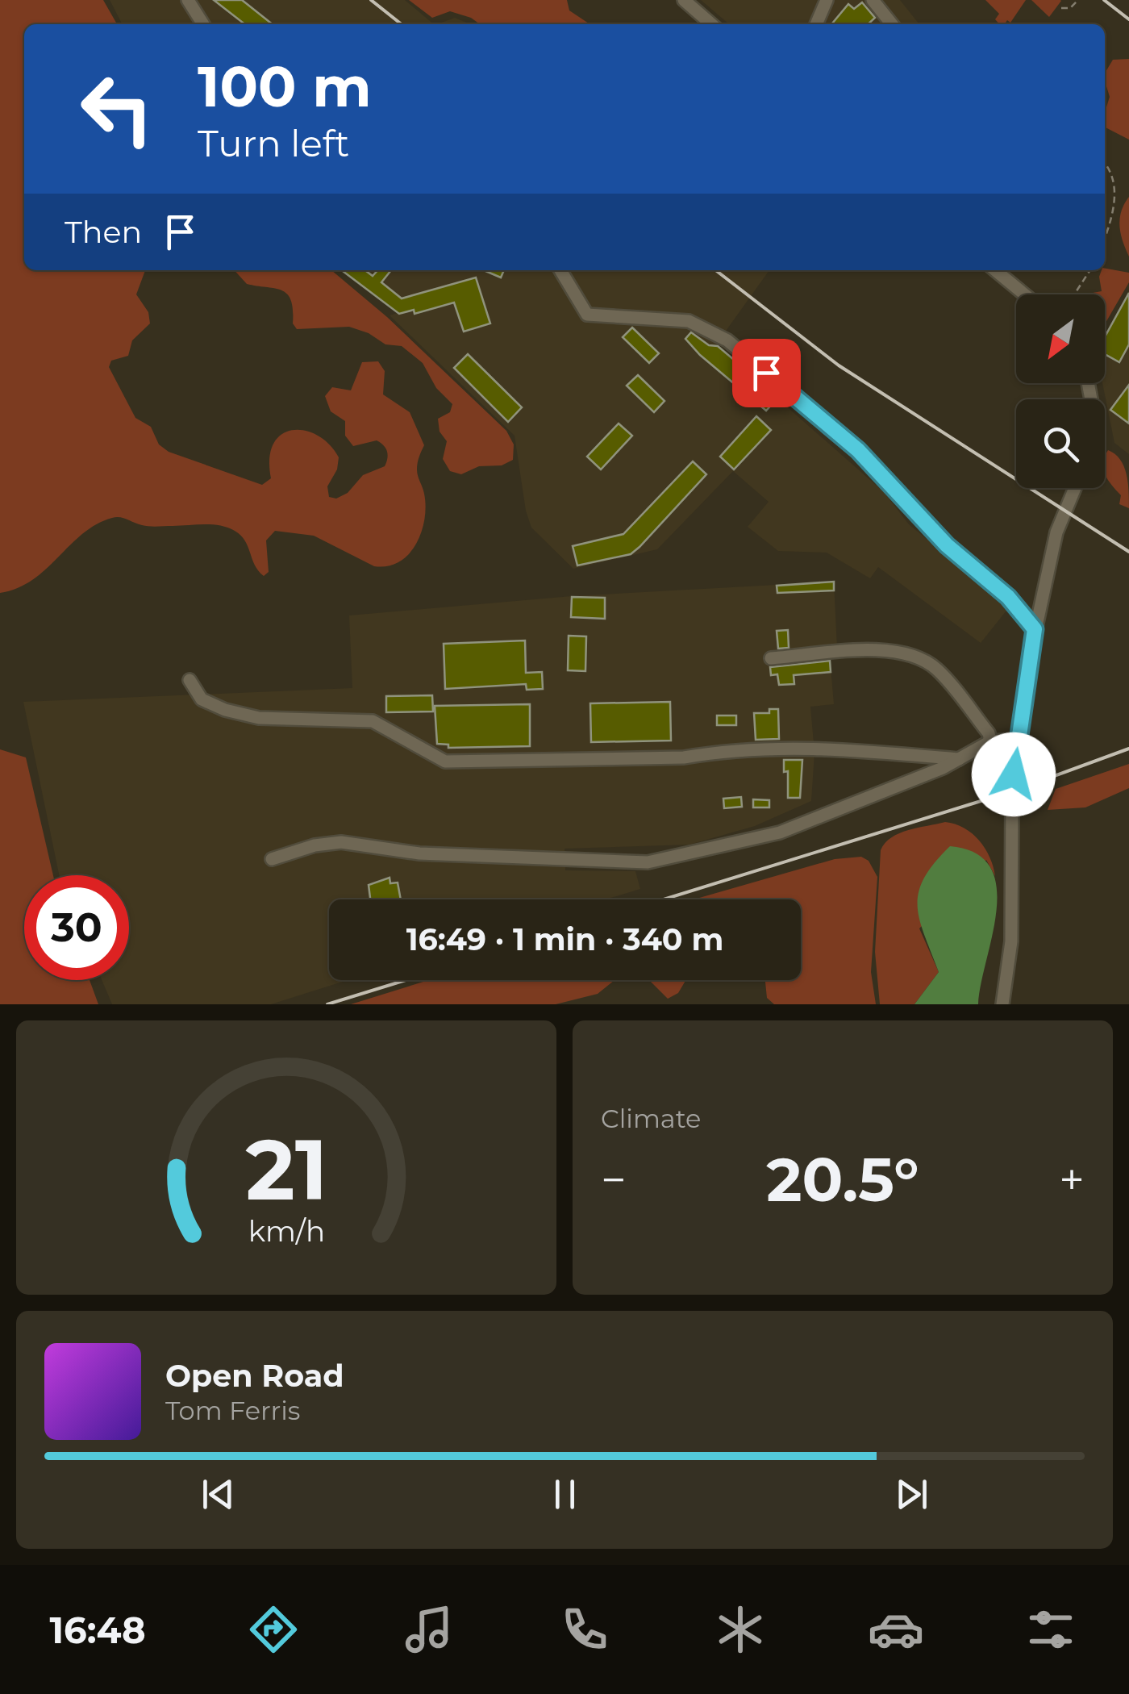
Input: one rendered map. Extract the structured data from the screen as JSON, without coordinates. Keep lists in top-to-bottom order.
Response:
{
  "north": "bottom left",
  "page": {
    "turn": ["100 m", "Turn left"],
    "then": "Then",
    "limit": "30",
    "trip": "16:49 · 1 min · 340 m",
    "tile": "Climate",
    "heat": ["−", "20.5°", "+"],
    "song": ["Open Road", "Tom Ferris"],
    "tabs": "16:48",
    "gauge": ["21", "km/h"]
  }
}
